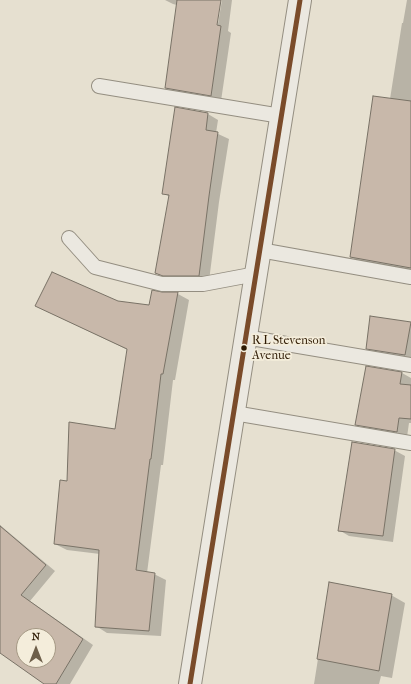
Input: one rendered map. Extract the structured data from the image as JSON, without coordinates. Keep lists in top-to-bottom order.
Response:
{
  "places": ["R L Stevenson Avenue"],
  "north": "top"
}
